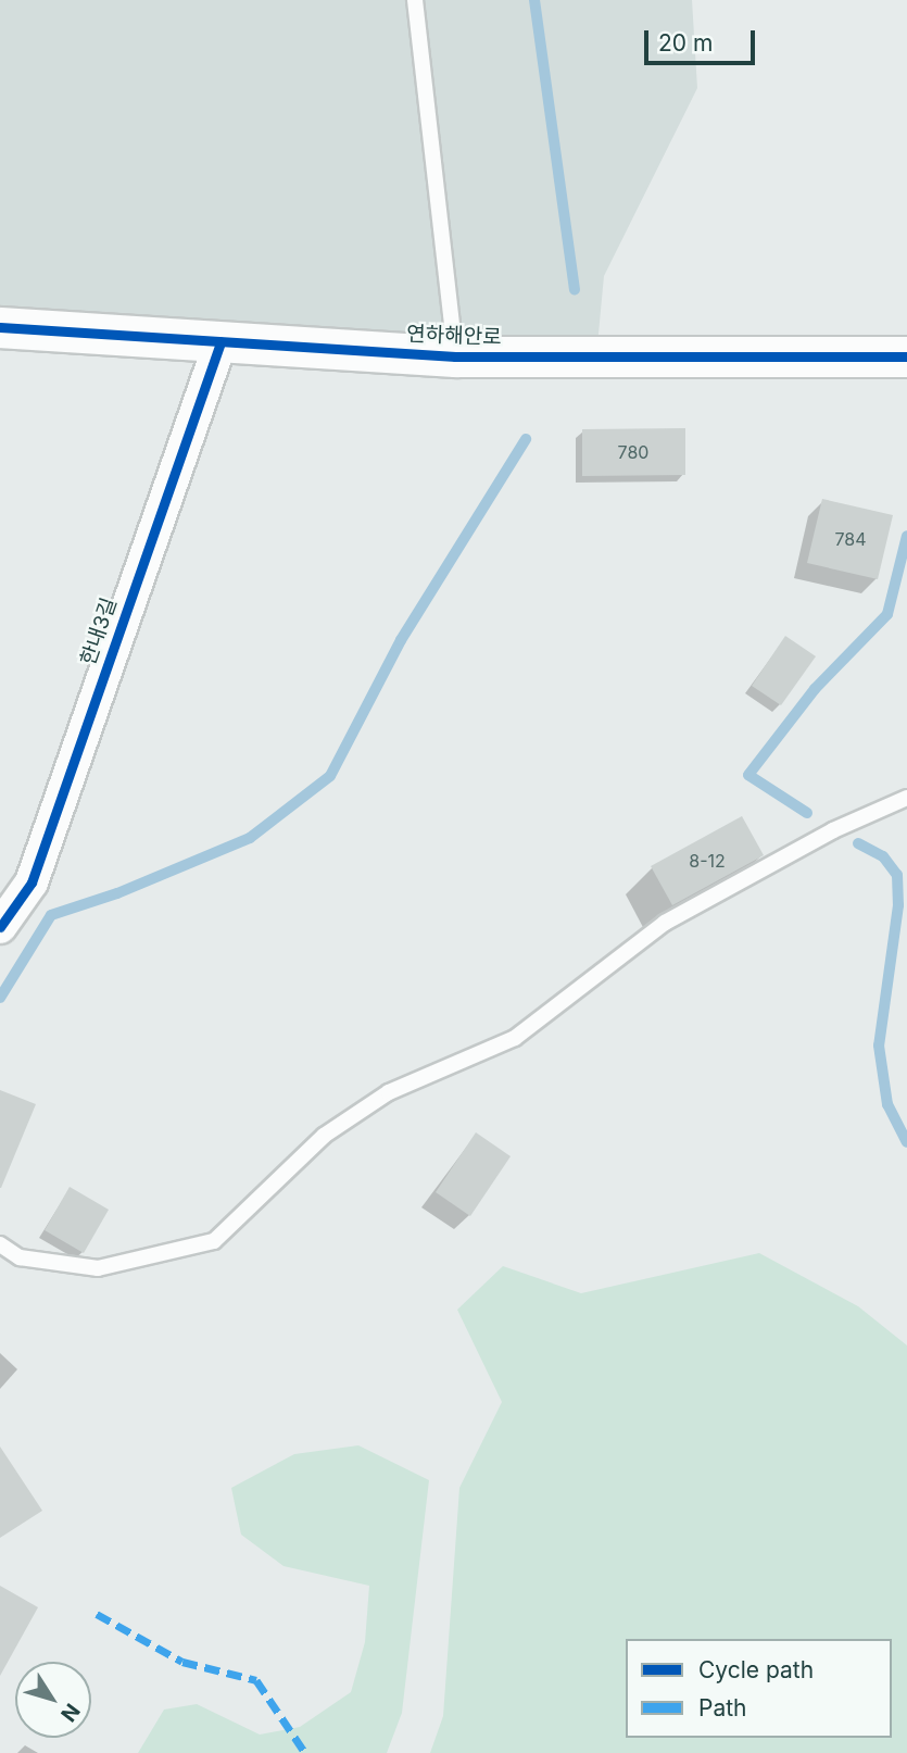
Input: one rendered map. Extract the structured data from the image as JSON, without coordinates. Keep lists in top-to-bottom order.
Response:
{
  "streets": {
    "street": ["연하해안로", "한내3길"]
  },
  "crossings": [
    ["연하해안로", "한내3길"]
  ],
  "house_numbers": ["780", "784", "8-12"],
  "legend": ["Cycle path", "Path"],
  "scale_bar": "20 m",
  "north": "bottom right"
}
